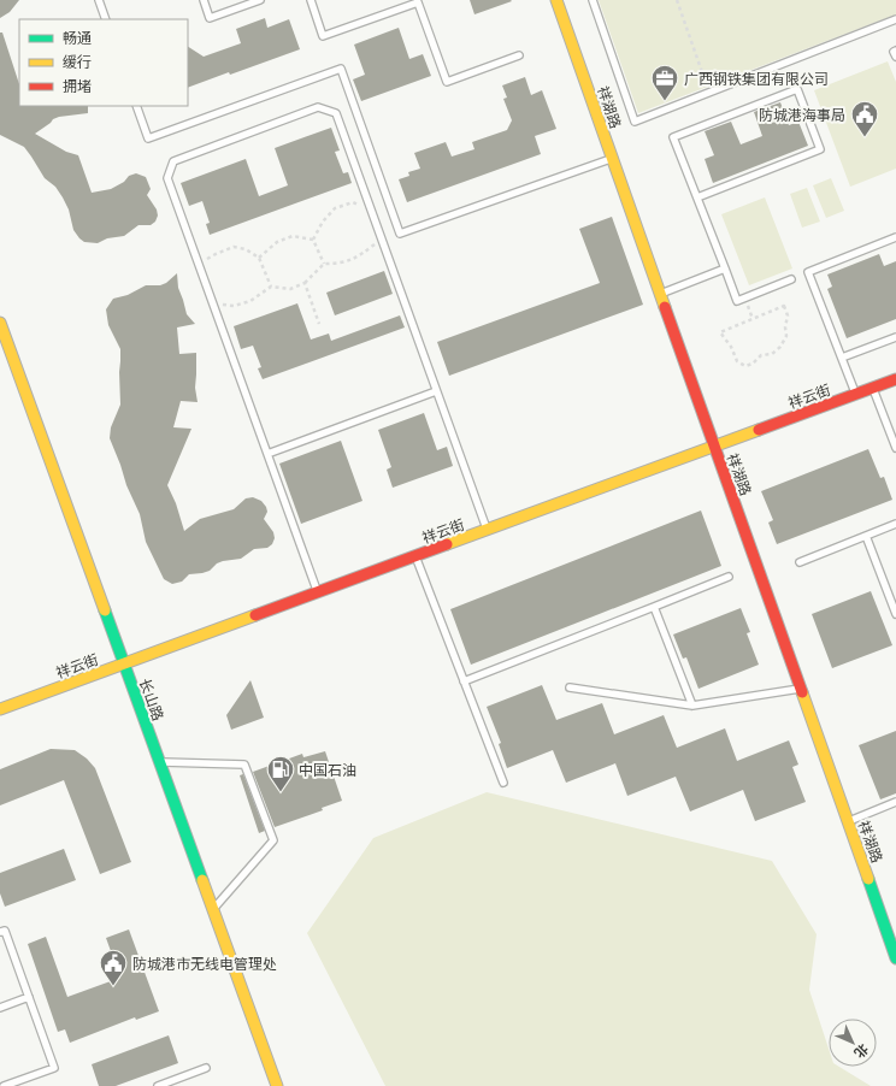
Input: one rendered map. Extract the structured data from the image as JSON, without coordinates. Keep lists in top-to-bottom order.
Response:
{
  "streets": {
    "street": ["祥湖路", "祥云街", "长山路"]
  },
  "crossings": [
    ["祥湖路", "祥云街"],
    ["祥云街", "长山路"]
  ],
  "places": {
    "office": ["广西钢铁集团有限公司"],
    "public building": ["防城港海事局", "防城港市无线电管理处"],
    "fuel station": ["中国石油"]
  },
  "legend": ["畅通", "缓行", "拥堵"],
  "north": "bottom right"
}
